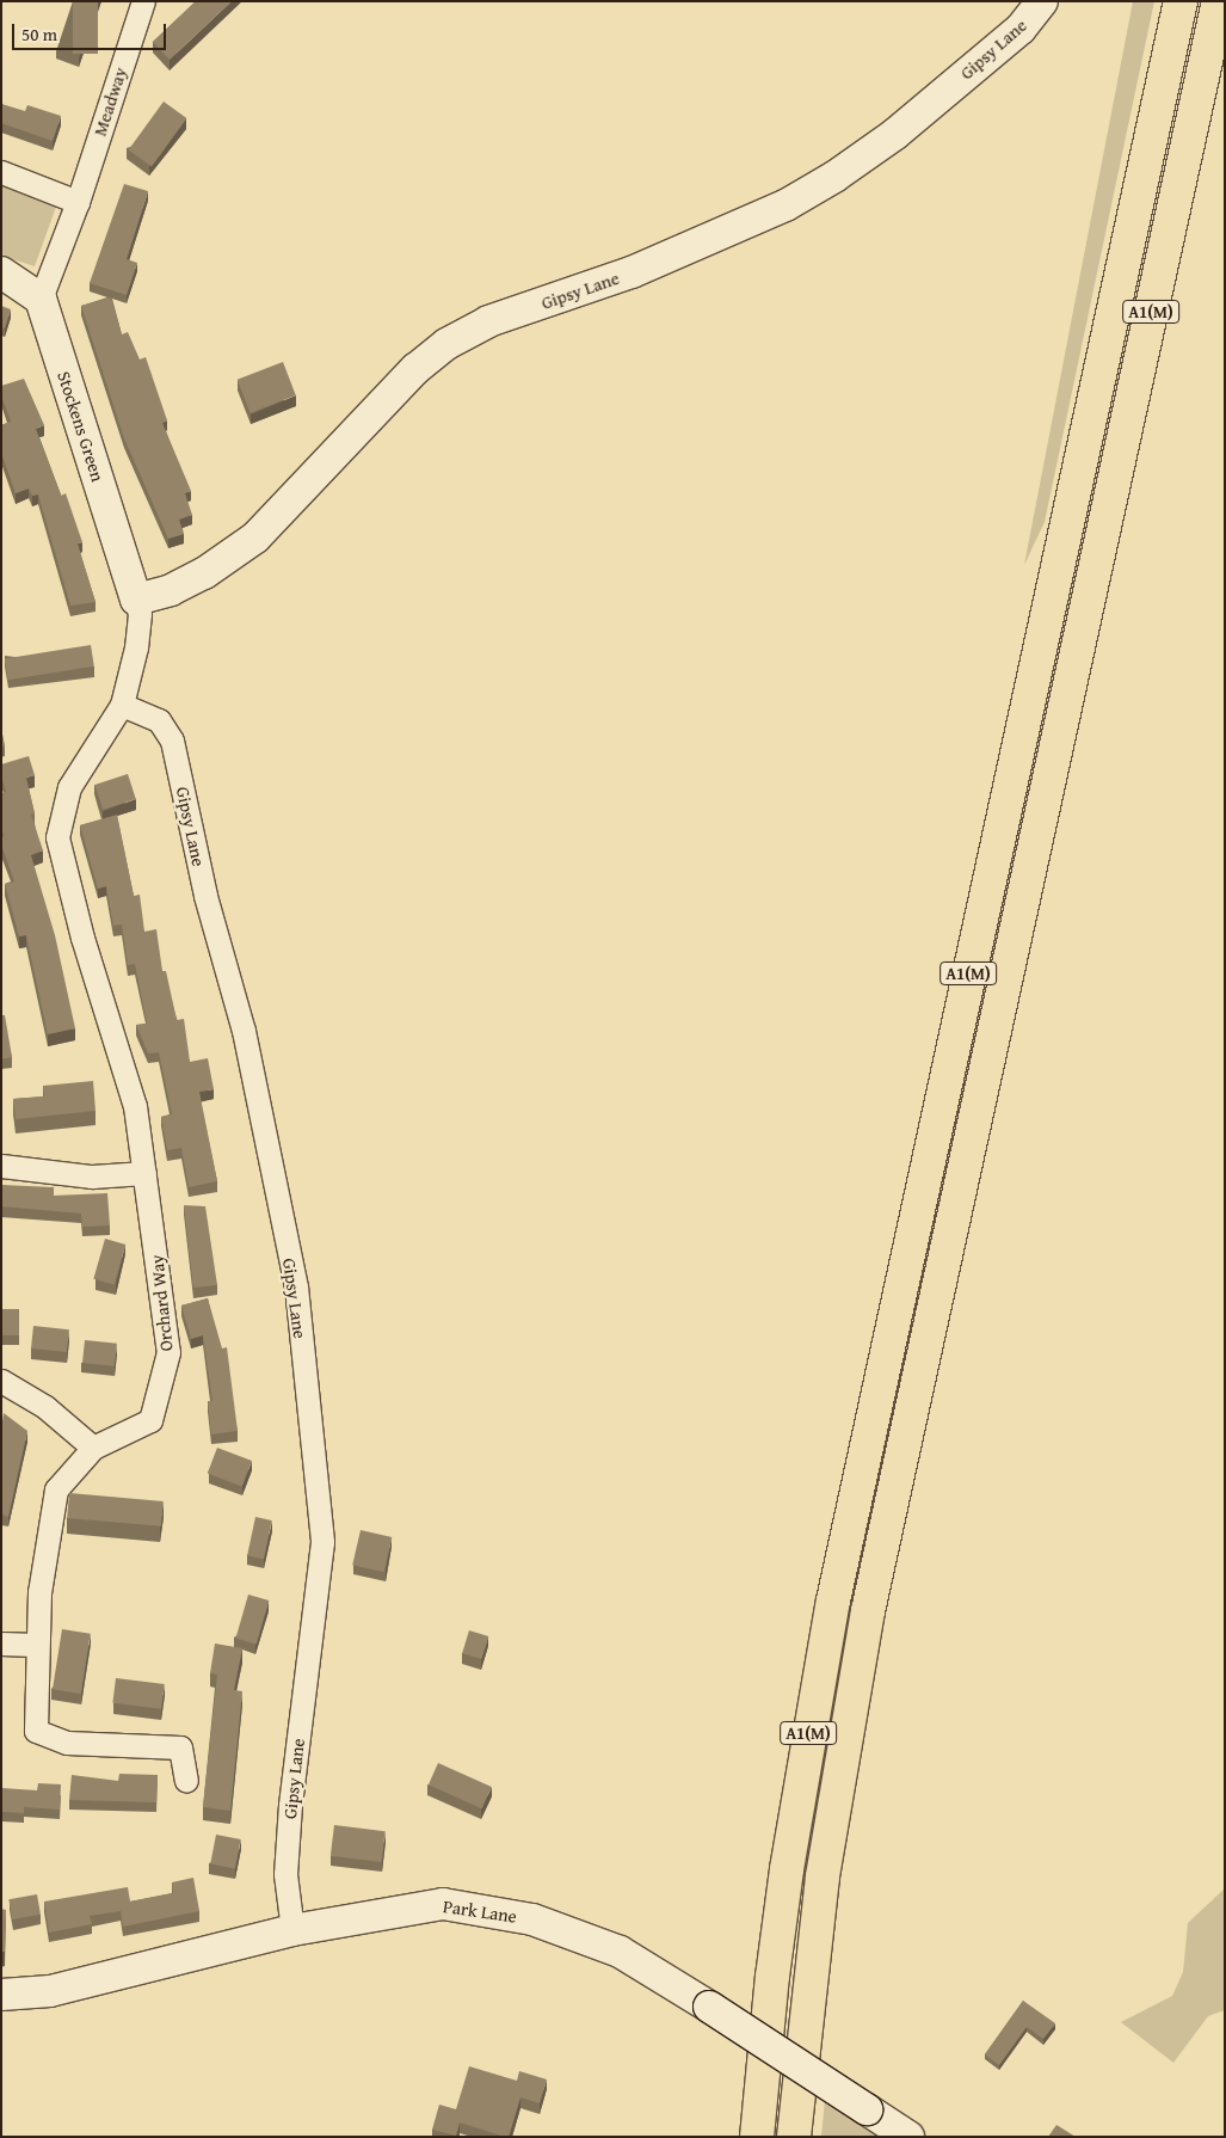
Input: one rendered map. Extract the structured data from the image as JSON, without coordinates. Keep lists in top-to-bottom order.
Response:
{
  "streets": {
    "highway": ["A1(M)"],
    "street": [
      "Gipsy Lane",
      "Meadway",
      "Stockens Green",
      "Orchard Way",
      "Park Lane"
    ]
  },
  "crossings": [
    ["Gipsy Lane", "Stockens Green"],
    ["Gipsy Lane", "Orchard Way"],
    ["Gipsy Lane", "Park Lane"],
    ["Meadway", "Stockens Green"],
    ["Stockens Green", "Orchard Way"]
  ],
  "scale_bar": "50 m"
}
